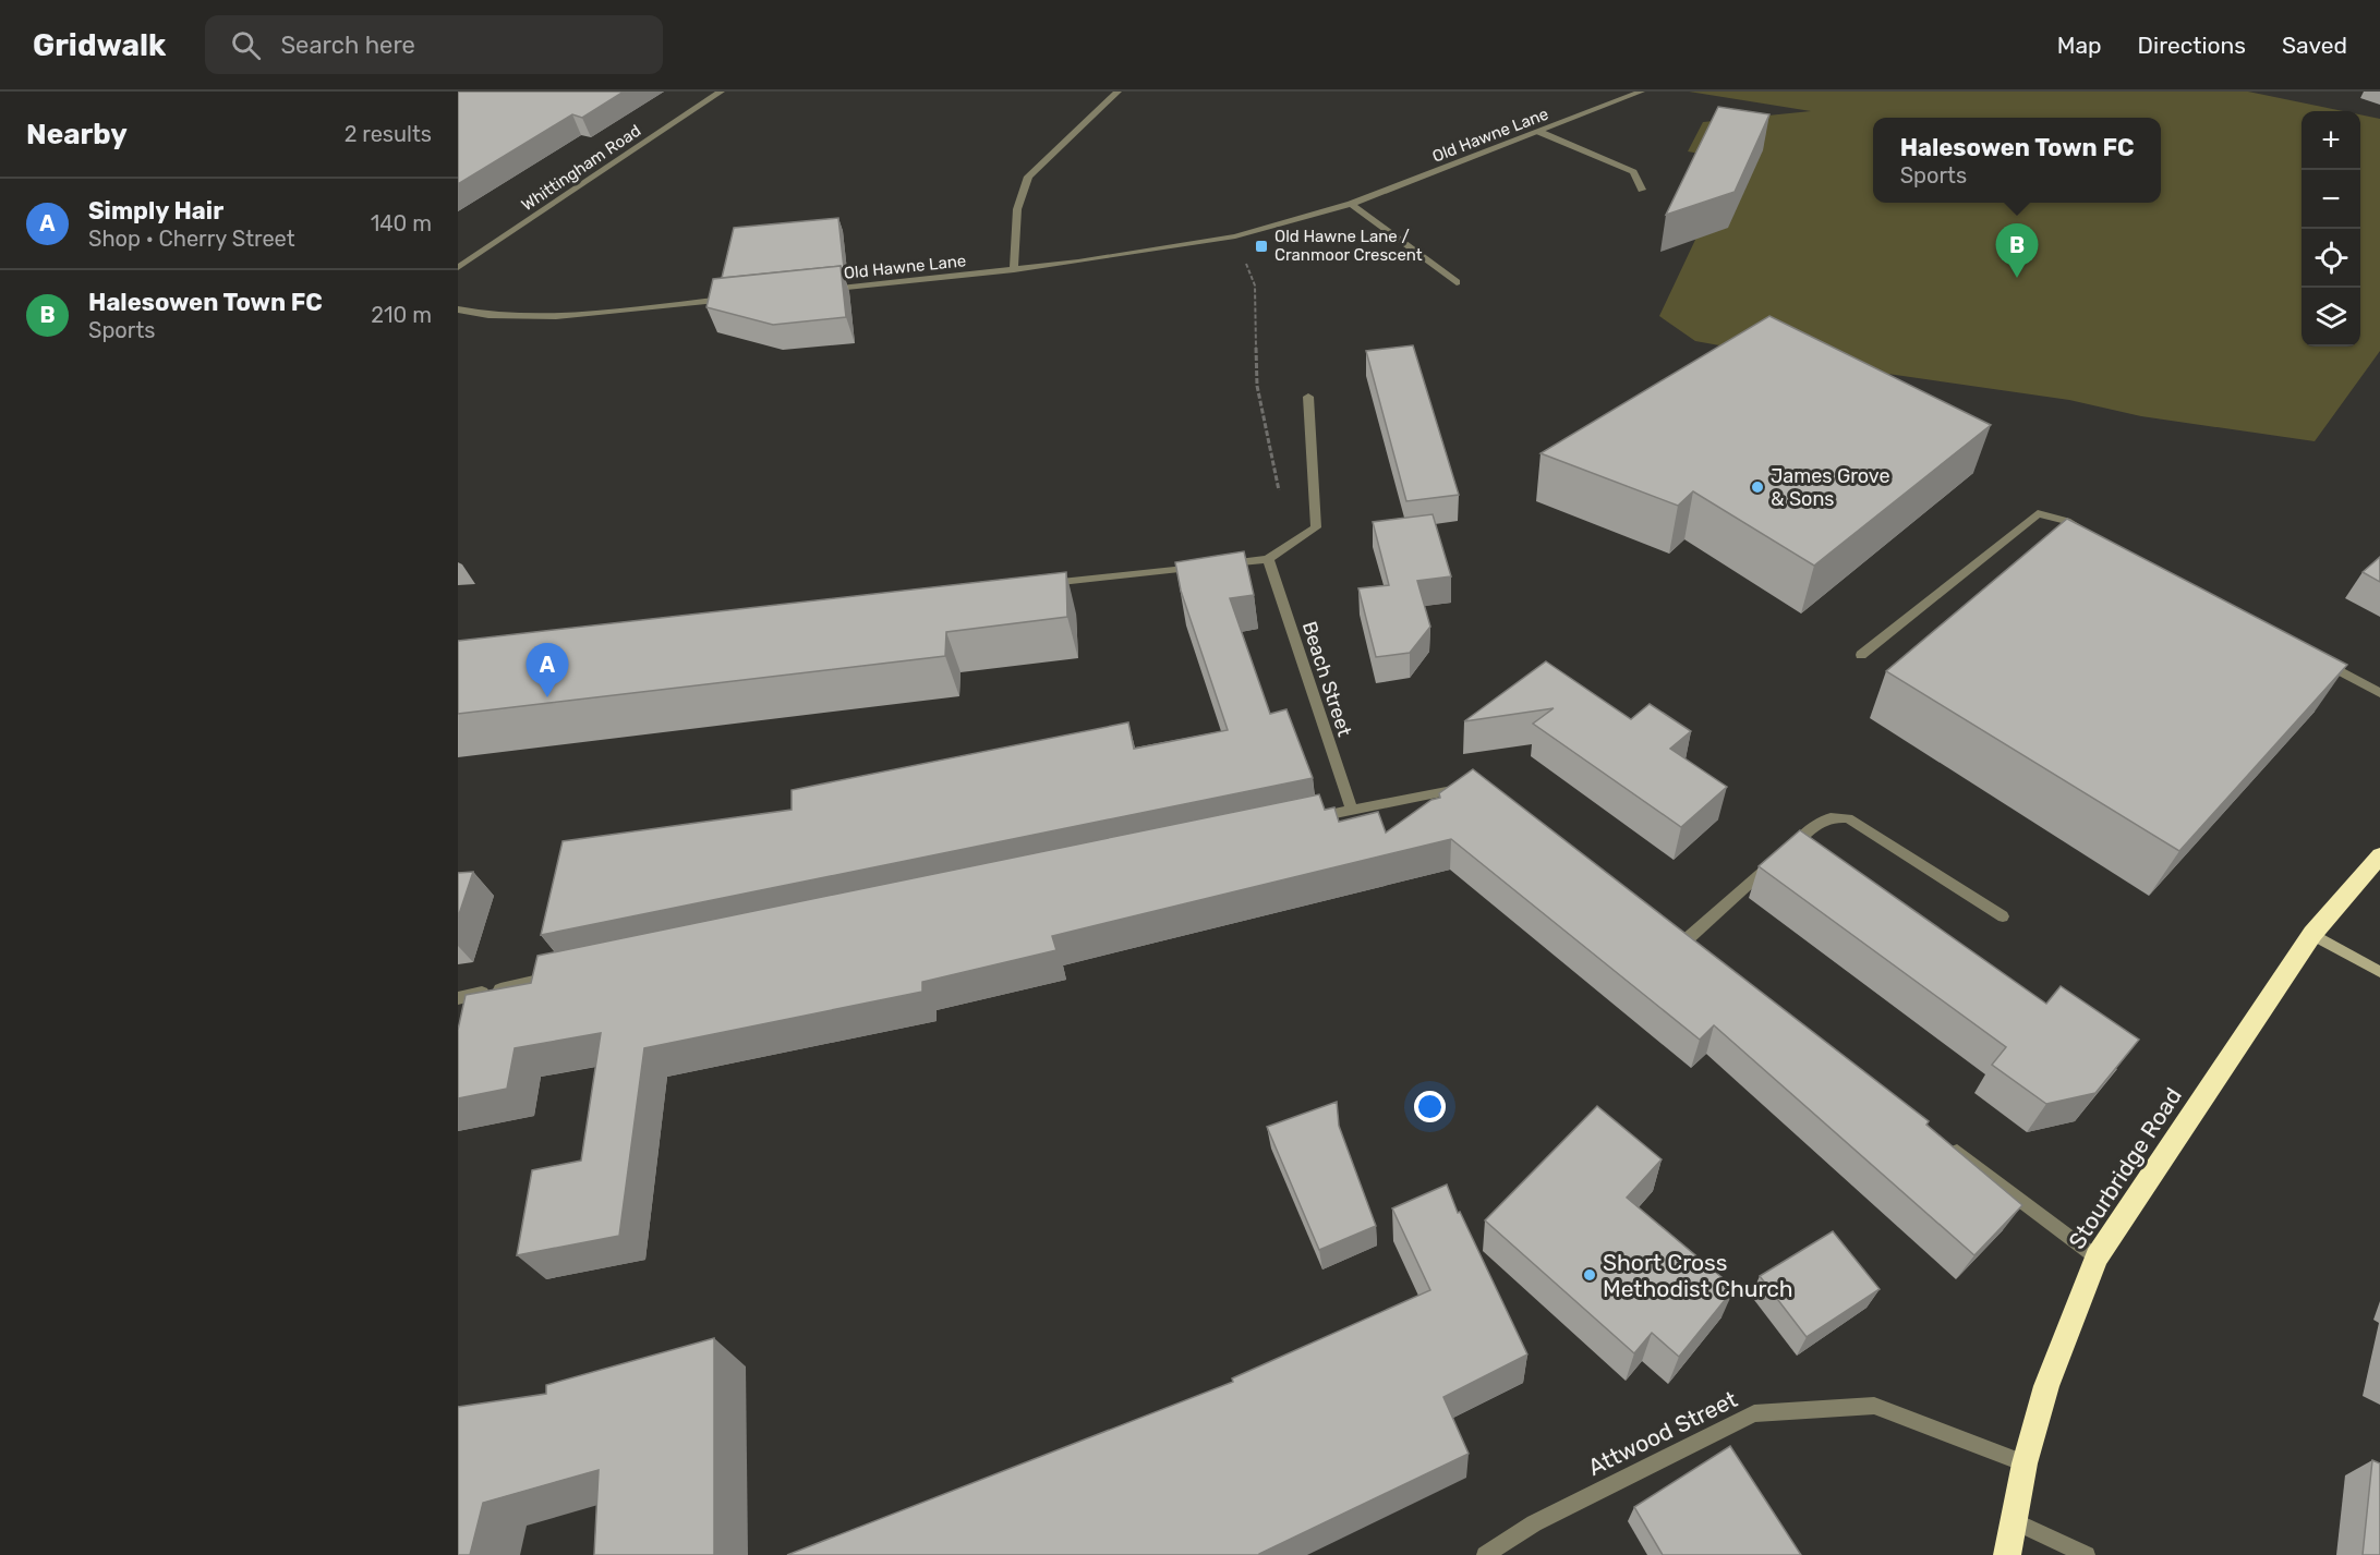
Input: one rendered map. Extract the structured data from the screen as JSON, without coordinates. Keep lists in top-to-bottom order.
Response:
{
  "streets": {
    "highway": ["Stourbridge Road"],
    "street": [
      "Old Hawne Lane",
      "Whittingham Road",
      "Beach Street",
      "Attwood Street"
    ]
  },
  "crossings": [
    ["Stourbridge Road", "Attwood Street"]
  ],
  "places": {
    "transit": ["Old Hawne Lane / Cranmoor Crescent"],
    "other": ["James Grove & Sons", "Short Cross Methodist Church"]
  },
  "page": {
    "header": "Gridwalk",
    "search": "Search here",
    "nav": ["Map", "Directions", "Saved"],
    "heading": ["Nearby", "2 results"],
    "map_buttons": ["+", "−"],
    "popup": ["Halesowen Town FC", "Sports"],
    "list": [
      {
        "mark": "A",
        "name": "Simply Hair",
        "note": "Shop · Cherry Street",
        "value": "140 m"
      },
      {
        "mark": "B",
        "name": "Halesowen Town FC",
        "note": "Sports",
        "value": "210 m"
      }
    ],
    "pins": ["B", "A"]
  }
}
